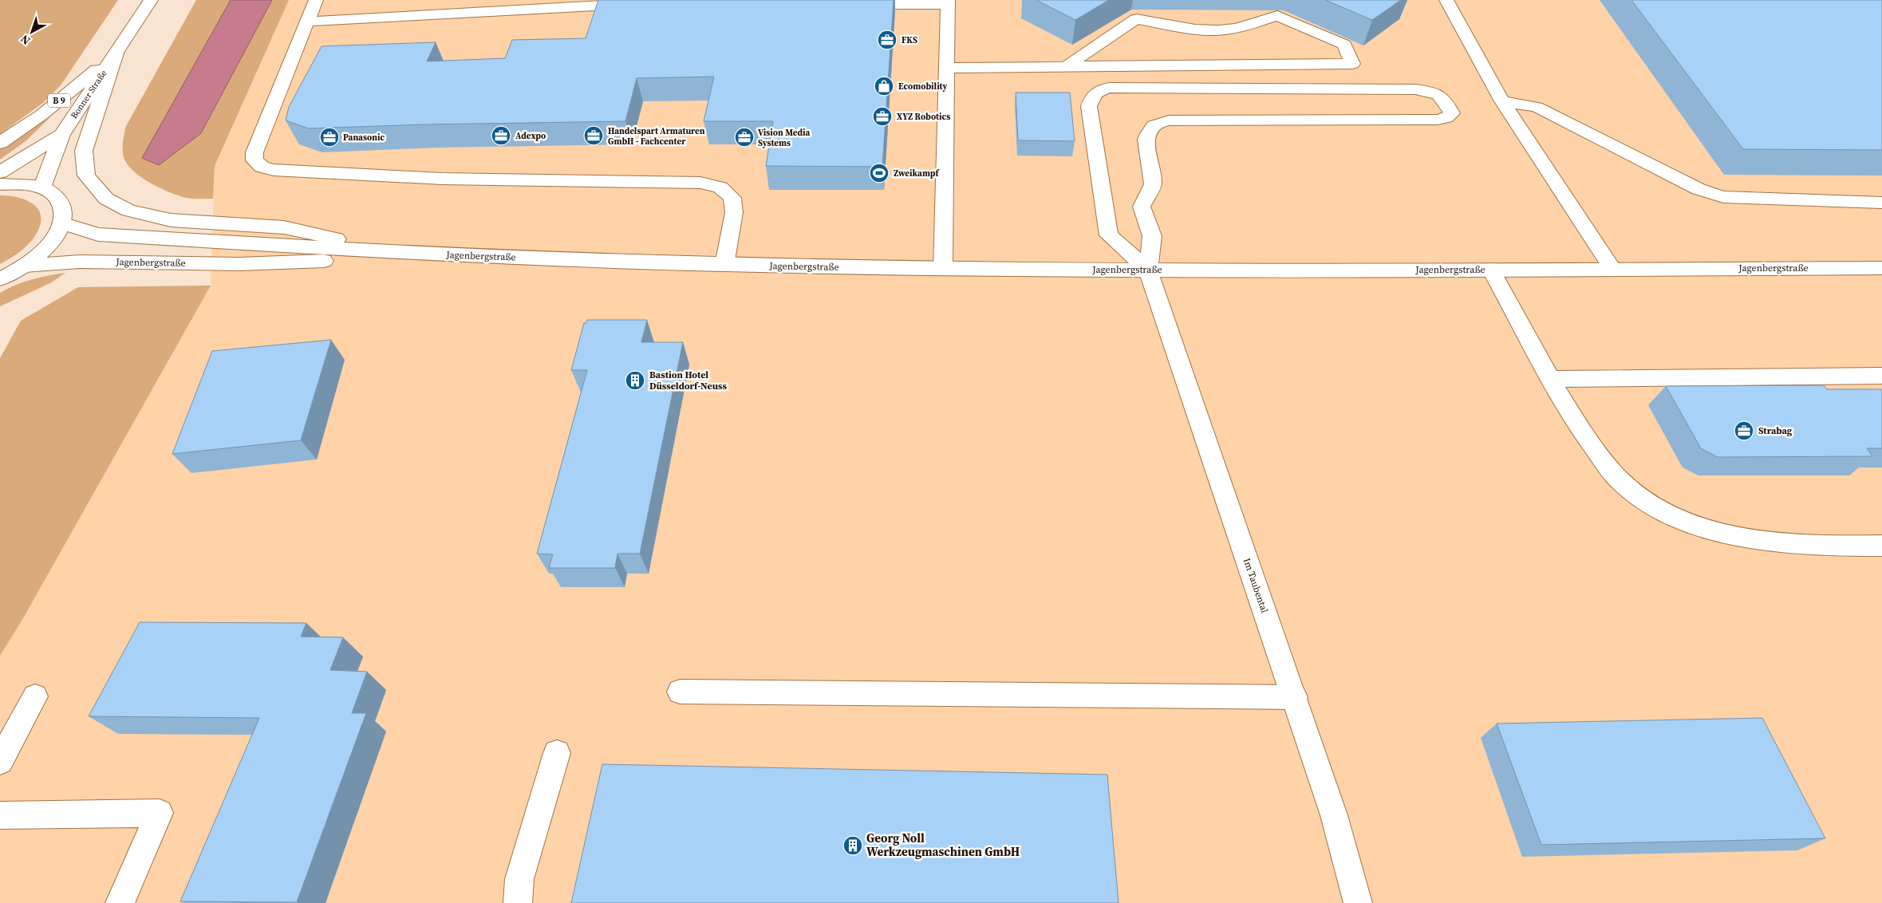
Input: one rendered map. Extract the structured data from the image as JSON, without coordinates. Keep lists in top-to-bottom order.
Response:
{
  "streets": {
    "street": [
      "Bonner Straße",
      "B 9",
      "Jagenbergstraße",
      "Im Taubental"
    ]
  },
  "crossings": [
    ["Bonner Straße", "Jagenbergstraße"],
    ["Jagenbergstraße", "Im Taubental"]
  ],
  "places": {
    "office": [
      "FKS",
      "XYZ Robotics",
      "Adexpo",
      "Handelspart Armaturen GmbH - Fachcenter",
      "Panasonic",
      "Vision Media Systems",
      "Strabag"
    ],
    "shop": ["Ecomobility"],
    "sports": ["Zweikampf"],
    "building": ["Bastion Hotel Düsseldorf-Neuss", "Georg Noll Werkzeugmaschinen GmbH"]
  },
  "north": "bottom left"
}
